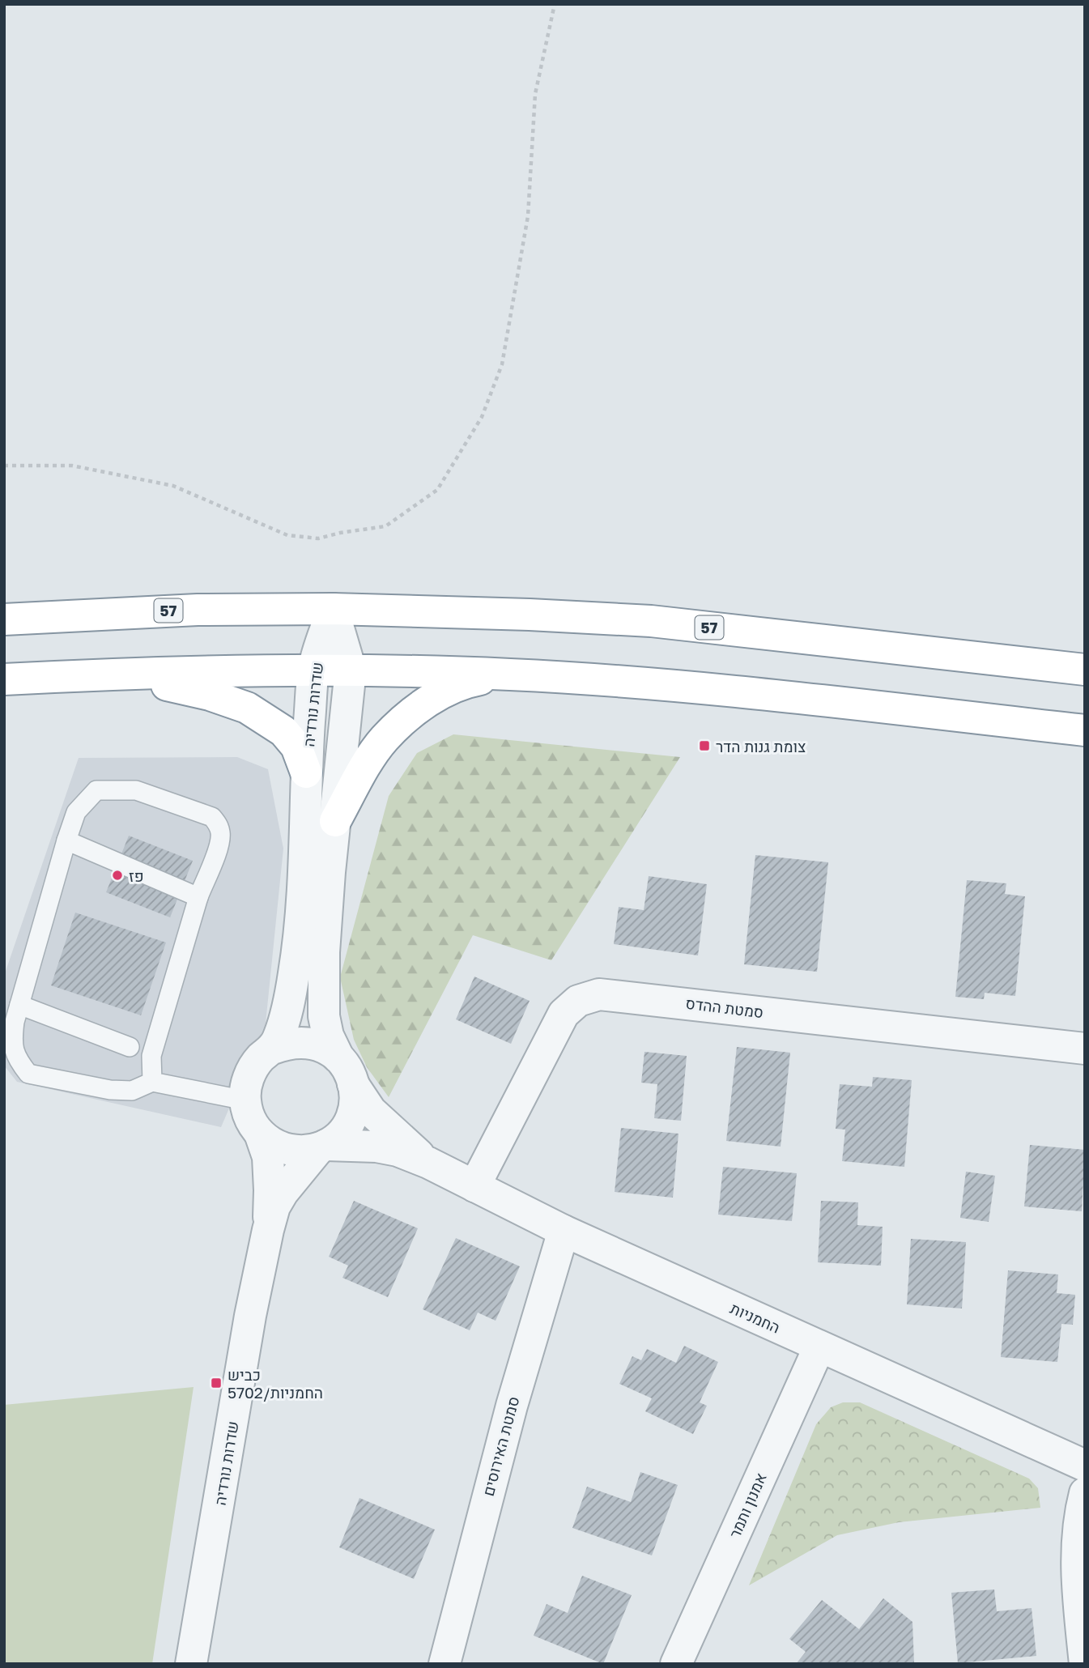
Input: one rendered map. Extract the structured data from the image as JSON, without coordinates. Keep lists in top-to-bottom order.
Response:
{
  "streets": {
    "highway": ["57"],
    "street": [
      "שדרות נורדיה",
      "סמטת ההדס",
      "החמניות",
      "סמטת האירוסים",
      "אמנון ותמר"
    ]
  },
  "crossings": [
    ["57", "שדרות נורדיה"],
    ["שדרות נורדיה", "החמניות"],
    ["סמטת ההדס", "החמניות"],
    ["החמניות", "סמטת האירוסים"],
    ["החמניות", "אמנון ותמר"]
  ],
  "places": {
    "transit": ["צומת גנות הדר", "כביש 5702/החמניות"],
    "other": ["פז"]
  }
}
